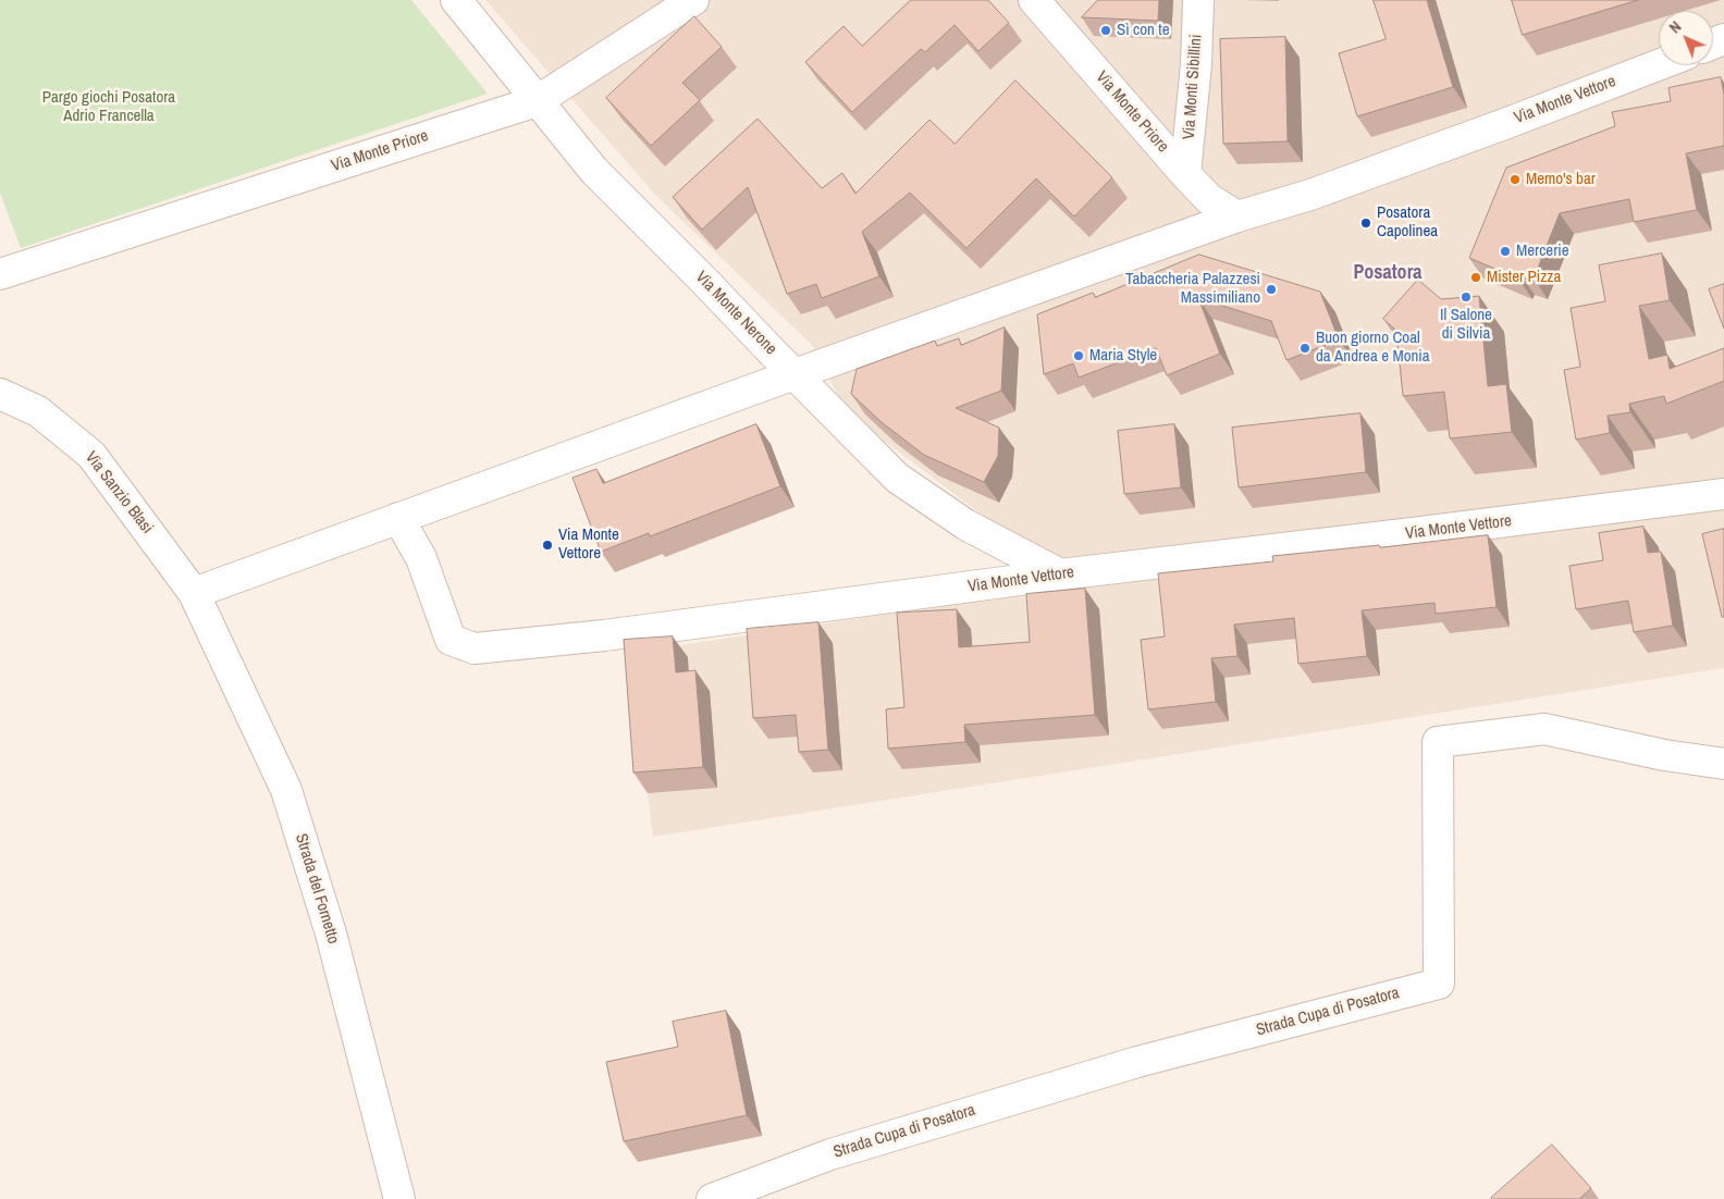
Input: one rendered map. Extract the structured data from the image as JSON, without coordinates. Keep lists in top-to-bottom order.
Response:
{
  "streets": {
    "street": [
      "Via Monti Sibillini",
      "Via Monte Vettore",
      "Via Monte Priore",
      "Via Monte Nerone",
      "Via Sanzio Blasi",
      "Strada del Fornetto",
      "Strada Cupa di Posatora"
    ]
  },
  "crossings": [
    ["Via Monti Sibillini", "Via Monte Priore"],
    ["Via Monte Vettore", "Via Monte Priore"],
    ["Via Monte Vettore", "Via Monte Nerone"],
    ["Via Monte Vettore", "Via Sanzio Blasi"],
    ["Via Monte Vettore", "Strada del Fornetto"],
    ["Via Monte Priore", "Via Monte Nerone"],
    ["Via Sanzio Blasi", "Strada del Fornetto"]
  ],
  "districts": ["Posatora"],
  "parks": ["Pargo giochi Posatora Adrio Francella"],
  "places": [
    "Sì con te",
    "Memo's bar",
    "Posatora Capolinea",
    "Mercerie",
    "Mister Pizza",
    "Tabaccheria Palazzesi Massimiliano",
    "Il Salone di Silvia",
    "Buon giorno Coal da Andrea e Monia",
    "Maria Style",
    "Via Monte Vettore"
  ],
  "north": "top left"
}
